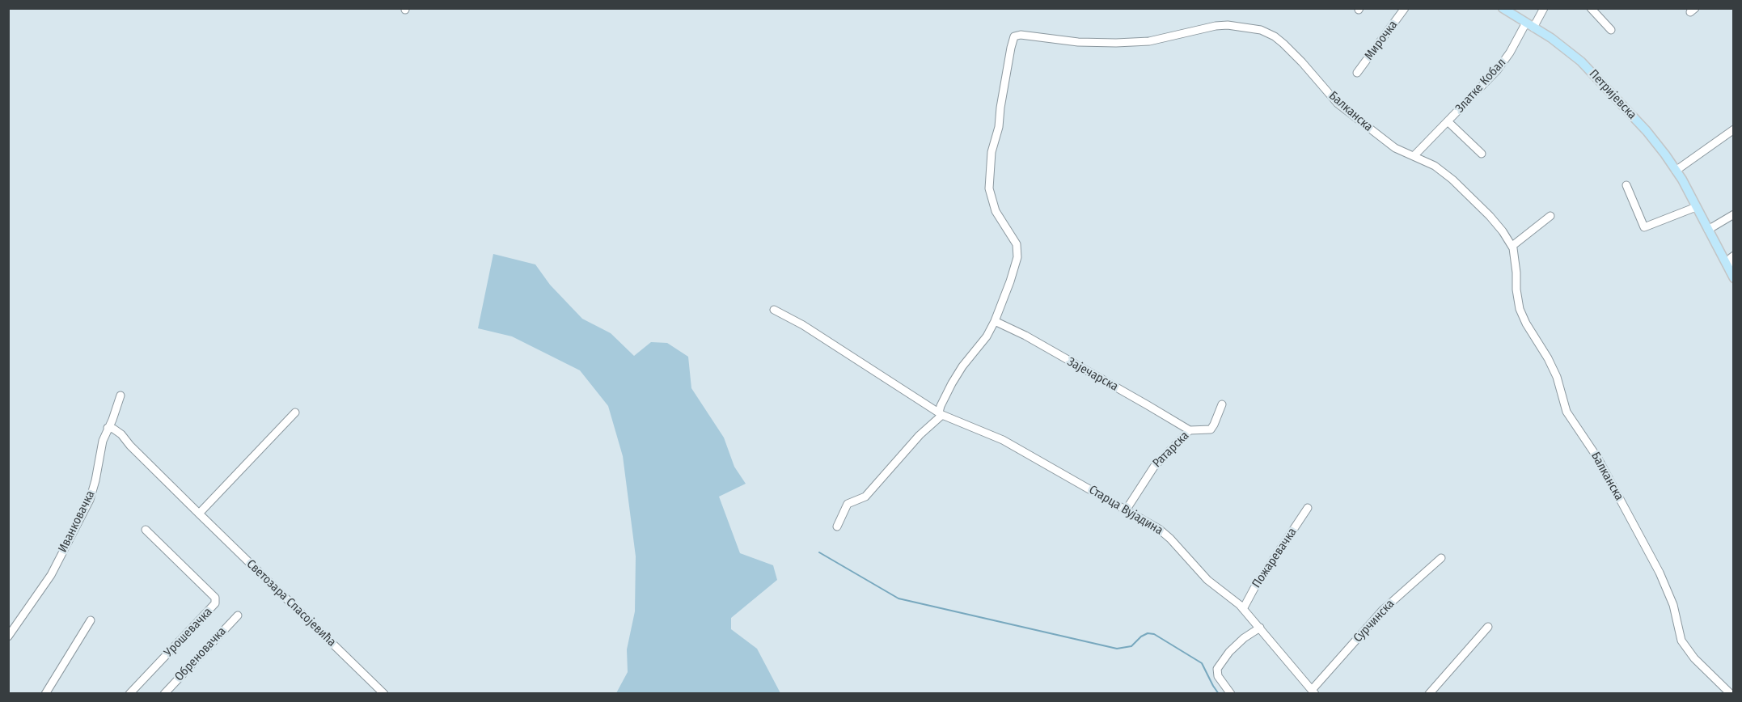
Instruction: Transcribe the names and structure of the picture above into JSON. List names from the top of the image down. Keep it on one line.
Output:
{"streets":{"main road":["Петријевска"],"street":["Мирочка","Златке Кобал","Балканска","Зајечарска","Ратарска","Старца Вујадина","Иванковачка","Пожаревачка","Светозара Спасојевића","Сурчинска","Урошевачка","Обреновачка"]},"crossings":[["Златке Кобал","Петријевска"],["Златке Кобал","Балканска"],["Балканска","Зајечарска"],["Зајечарска","Ратарска"],["Ратарска","Старца Вујадина"],["Старца Вујадина","Пожаревачка"],["Старца Вујадина","Сурчинска"],["Иванковачка","Светозара Спасојевића"]]}
